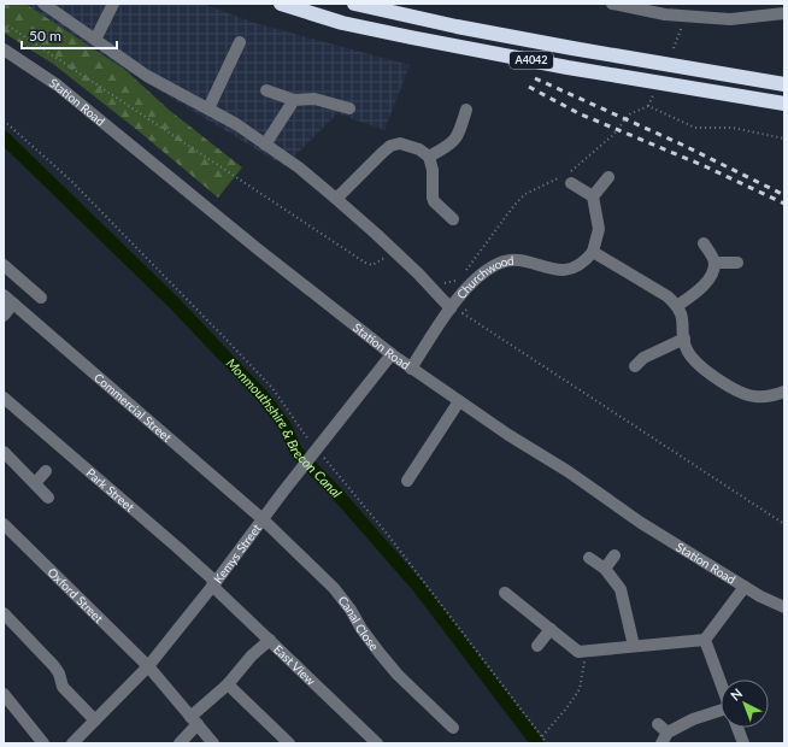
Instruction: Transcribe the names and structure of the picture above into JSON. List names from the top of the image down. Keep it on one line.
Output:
{"streets":{"highway":["A4042"],"street":["Station Road","Churchwood","Commercial Street","Park Street","Kemys Street","Oxford Street","Canal Close","East View"]},"crossings":[["Station Road","Churchwood"],["Station Road","Kemys Street"],["Commercial Street","Kemys Street"],["Commercial Street","Canal Close"],["Park Street","Kemys Street"],["Park Street","East View"],["Kemys Street","Oxford Street"],["Kemys Street","Canal Close"],["Kemys Street","East View"]],"water":["Monmouthshire & Brecon Canal"],"scale_bar":"50 m","north":"top left"}
